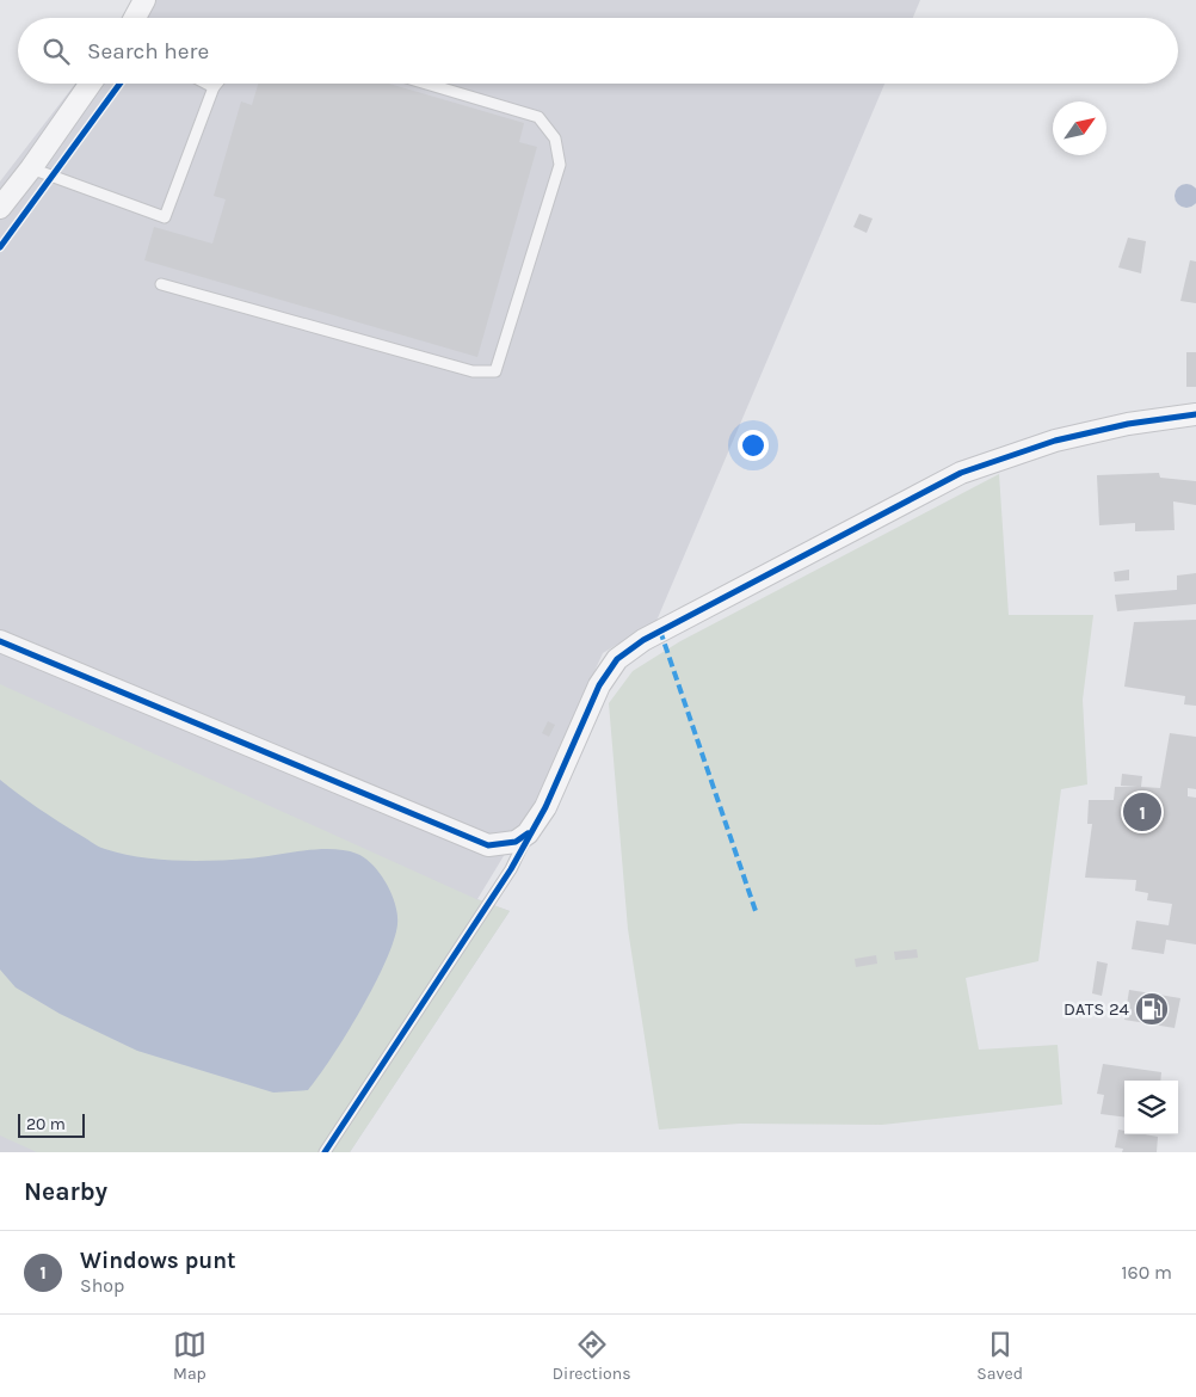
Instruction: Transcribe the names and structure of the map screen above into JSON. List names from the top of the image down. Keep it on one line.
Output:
{"places":{"fuel station":["DATS 24"]},"scale_bar":"20 m","north":"top right","page":{"search":"Search here","pins":"1","scale":"20 m","heading":"Nearby","list":[{"mark":"1","name":"Windows punt","note":"Shop","value":"160 m"}],"nav":["Map","Directions","Saved"]}}
